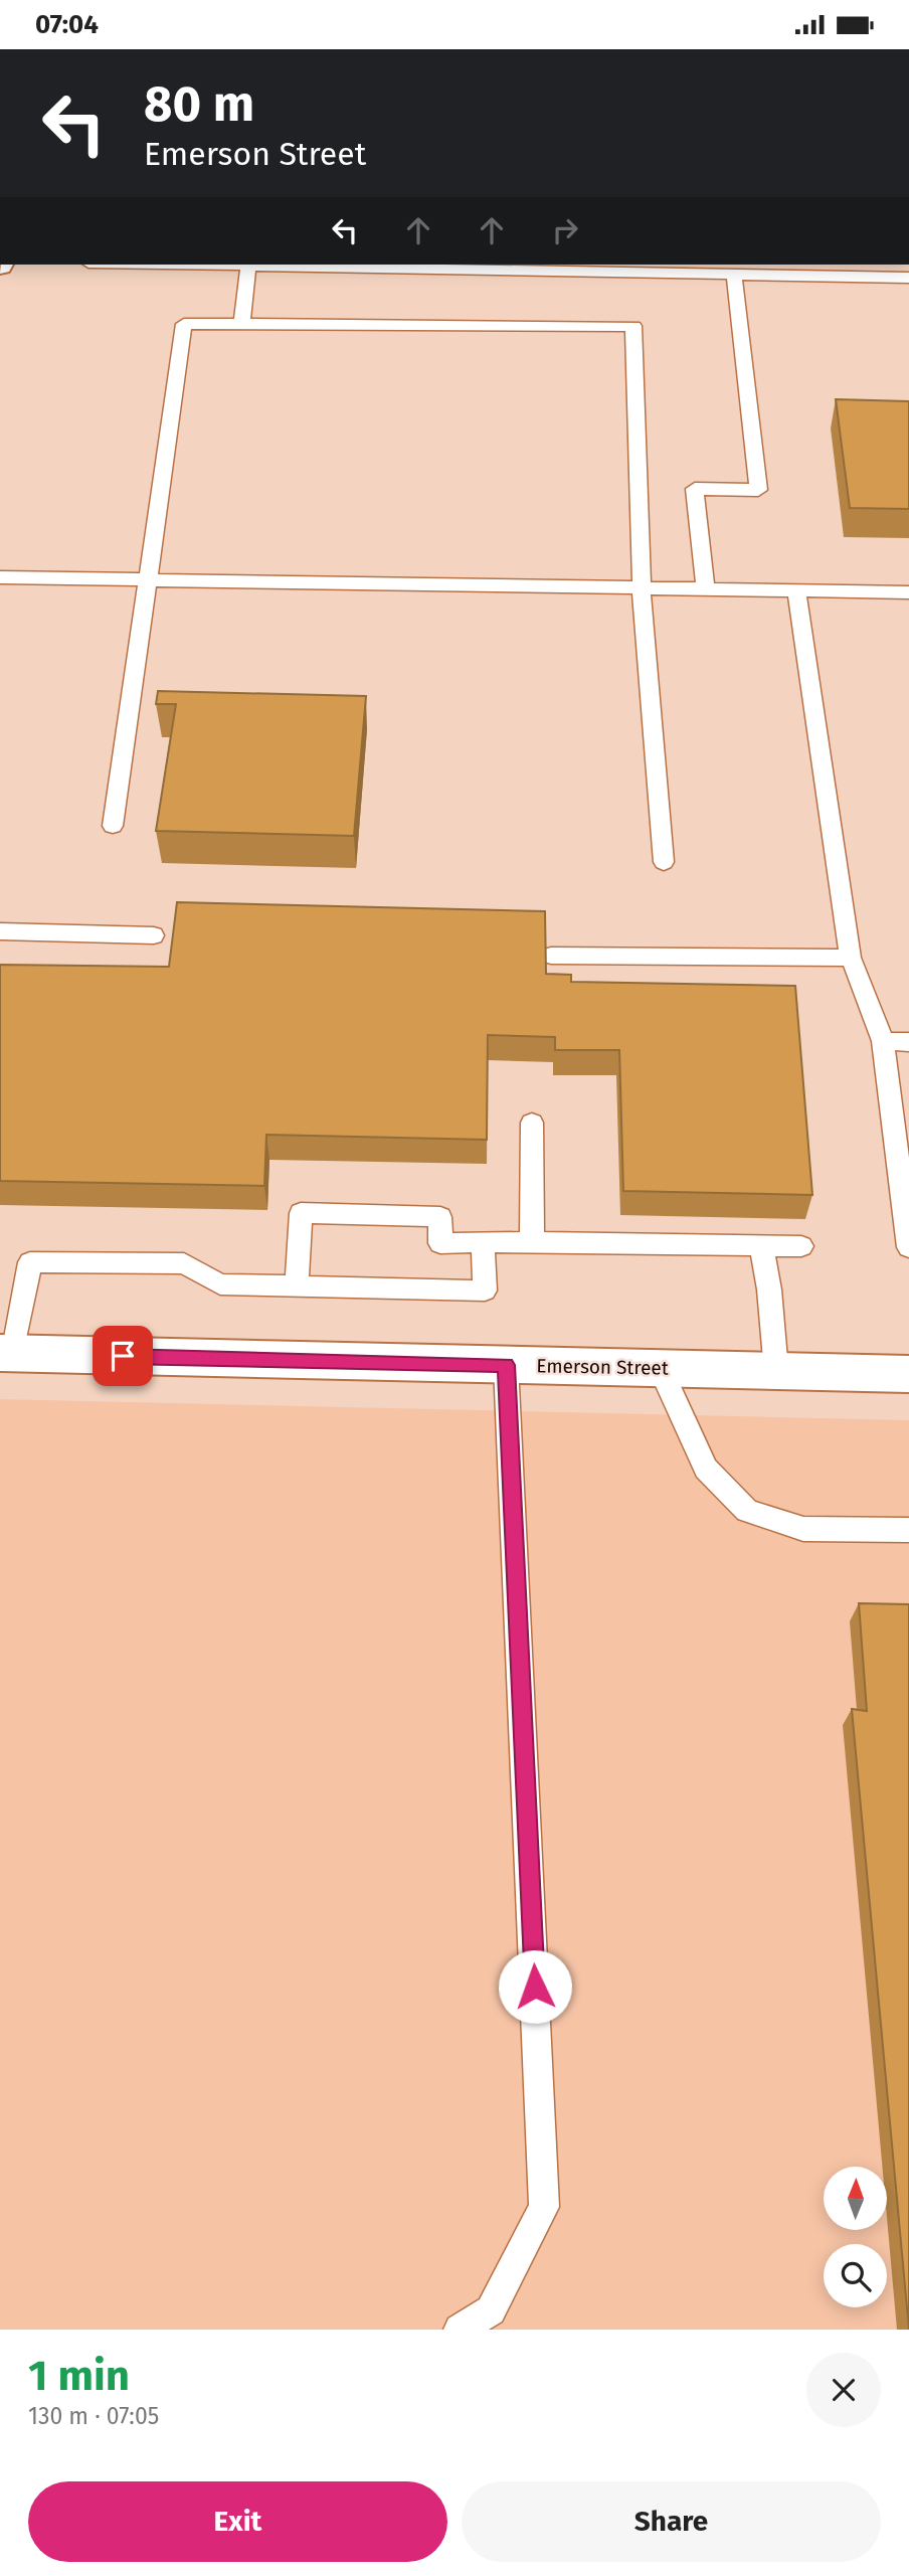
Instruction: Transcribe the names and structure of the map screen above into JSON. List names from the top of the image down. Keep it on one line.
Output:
{"streets":{"street":["Emerson Street"]},"north":"top","page":{"status":"07:04","turn":["80 m","Emerson Street"],"heading":["1 min","130 m · 07:05"],"buttons":["Exit","Share"]}}
